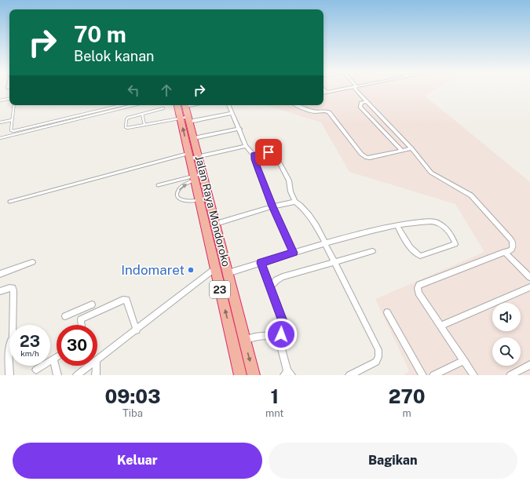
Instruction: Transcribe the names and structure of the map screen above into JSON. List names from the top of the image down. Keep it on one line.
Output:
{"streets":{"highway":["Jalan Raya Mondoroko","23"]},"places":["Indomaret"],"page":{"turn":["70 m","Belok kanan"],"speed":"23 km/h","limit":"30","eta":["09:03","Tiba","1","mnt","270","m"],"buttons":["Keluar","Bagikan"]}}
